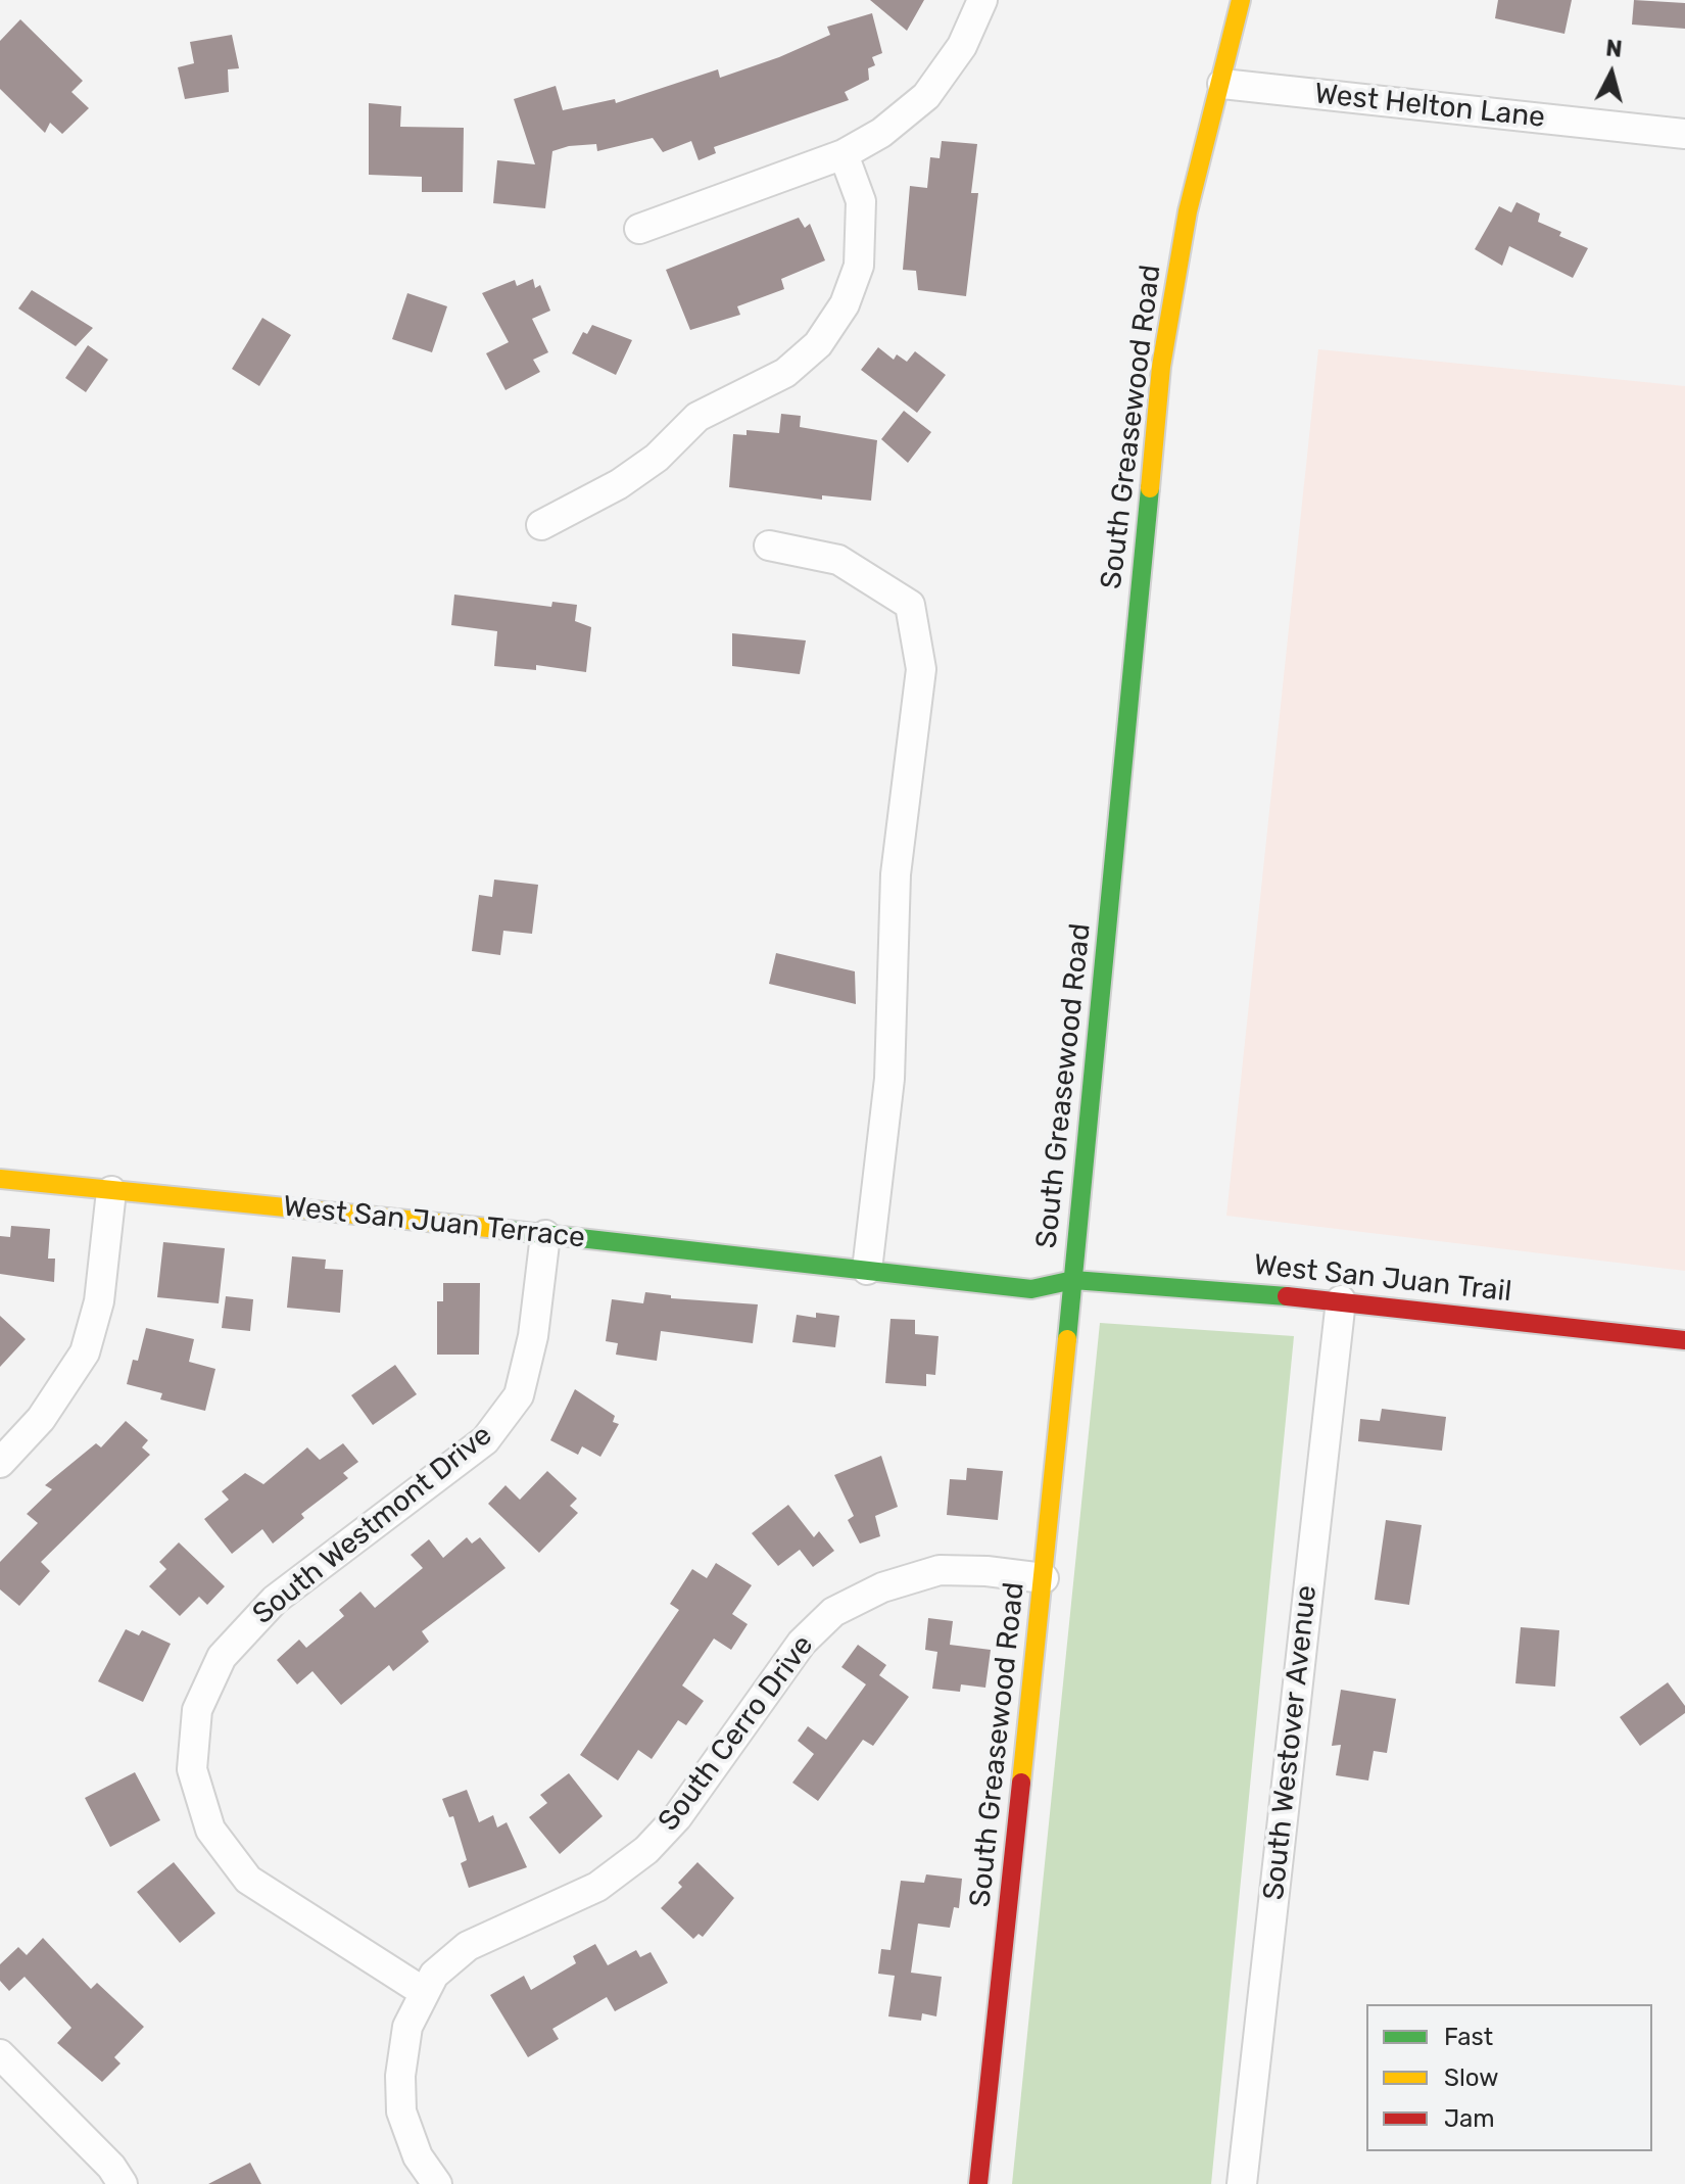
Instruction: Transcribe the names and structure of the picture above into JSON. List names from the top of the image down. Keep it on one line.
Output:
{"streets":{"street":["West Helton Lane","South Greasewood Road","West San Juan Terrace","West San Juan Trail","South Westmont Drive","South Cerro Drive","South Westover Avenue"]},"crossings":[["West Helton Lane","South Greasewood Road"],["South Greasewood Road","West San Juan Terrace"],["South Greasewood Road","West San Juan Trail"],["South Greasewood Road","South Cerro Drive"],["West San Juan Terrace","West San Juan Trail"],["West San Juan Terrace","South Westmont Drive"],["West San Juan Trail","South Westover Avenue"],["South Westmont Drive","South Cerro Drive"]],"legend":["Fast","Slow","Jam"],"north":"top"}
